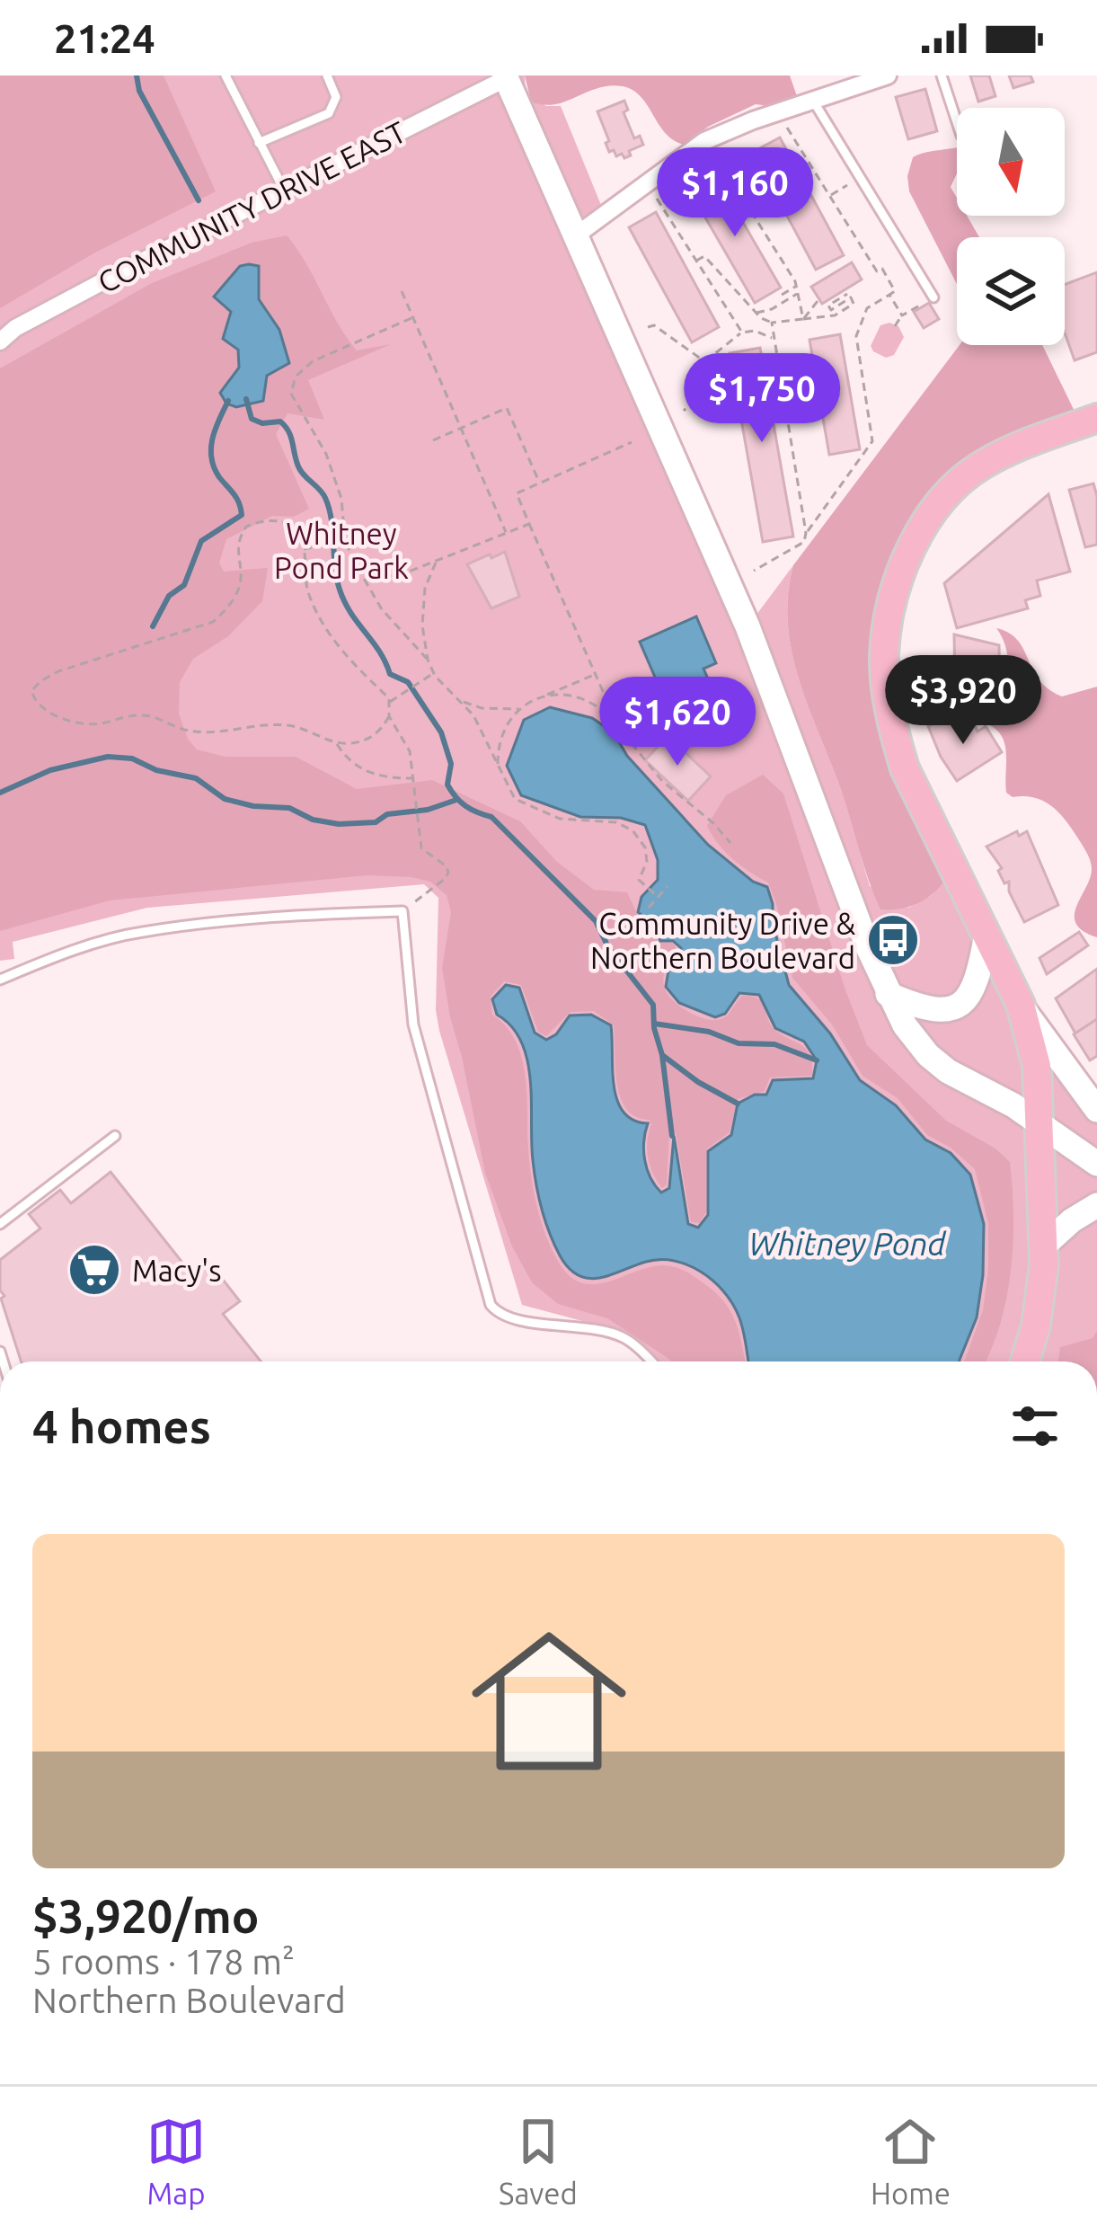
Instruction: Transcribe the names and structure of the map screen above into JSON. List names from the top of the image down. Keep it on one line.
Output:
{"streets":{"street":["COMMUNITY DRIVE EAST"]},"water":["Whitney Pond"],"parks":["Whitney Pond Park"],"places":{"bus stop":["Community Drive & Northern Boulevard"],"supermarket":["Macy's"]},"north":"bottom","page":{"status":"21:24","price":["$1,160","$1,750","$3,920","$1,620"],"heading":"4 homes","list":[{"name":"$3,920/mo","note":"5 rooms · 178 m² · Northern Boulevard"}],"tabs":["Map","Saved","Home"]}}
